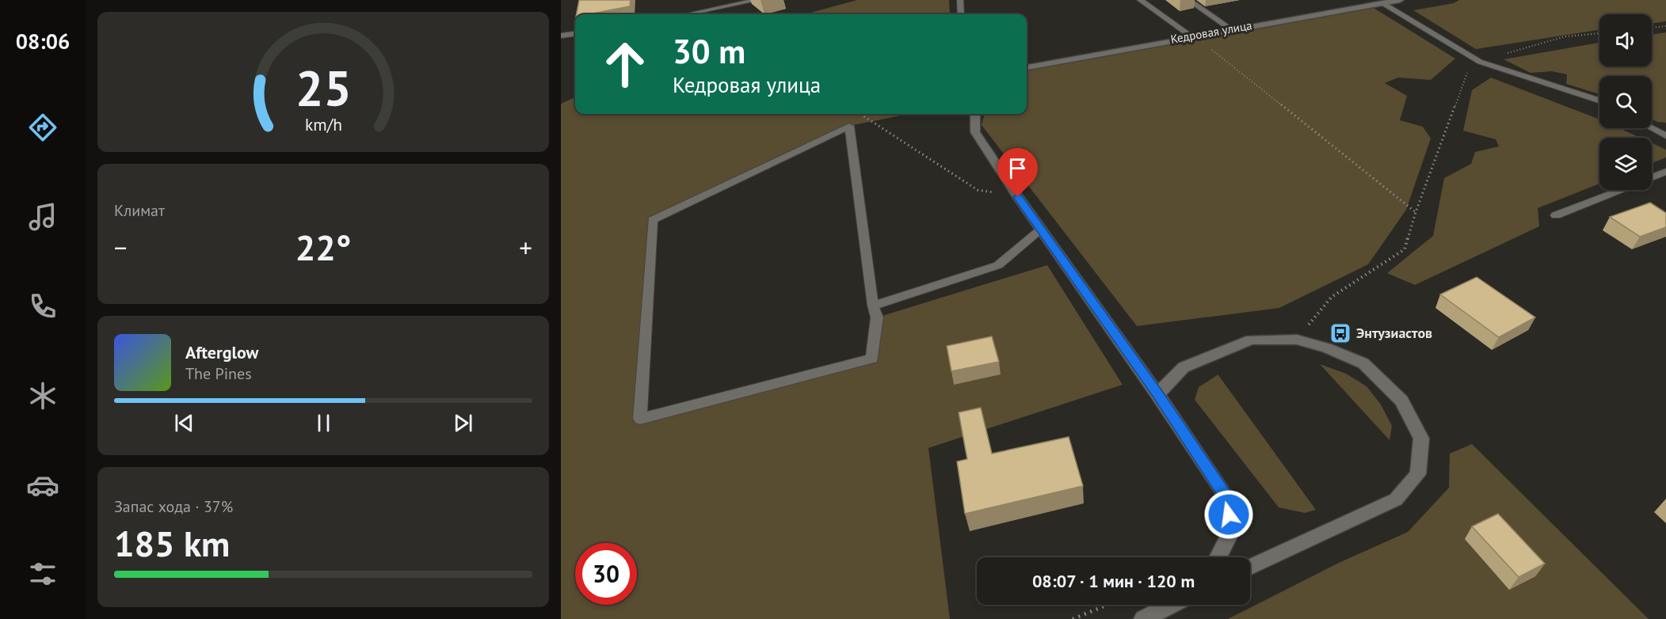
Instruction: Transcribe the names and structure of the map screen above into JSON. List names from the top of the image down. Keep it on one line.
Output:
{"streets":{"street":["Кедровая улица"]},"places":{"bus stop":["Энтузиастов"]},"page":{"tabs":"08:06","turn":["30 m","Кедровая улица"],"tile":["Климат",["Запас хода · 37%","185 km"]],"heat":["−","22°","+"],"song":["Afterglow","The Pines"],"limit":"30","trip":"08:07 · 1 мин · 120 m","gauge":["25","km/h"]}}
